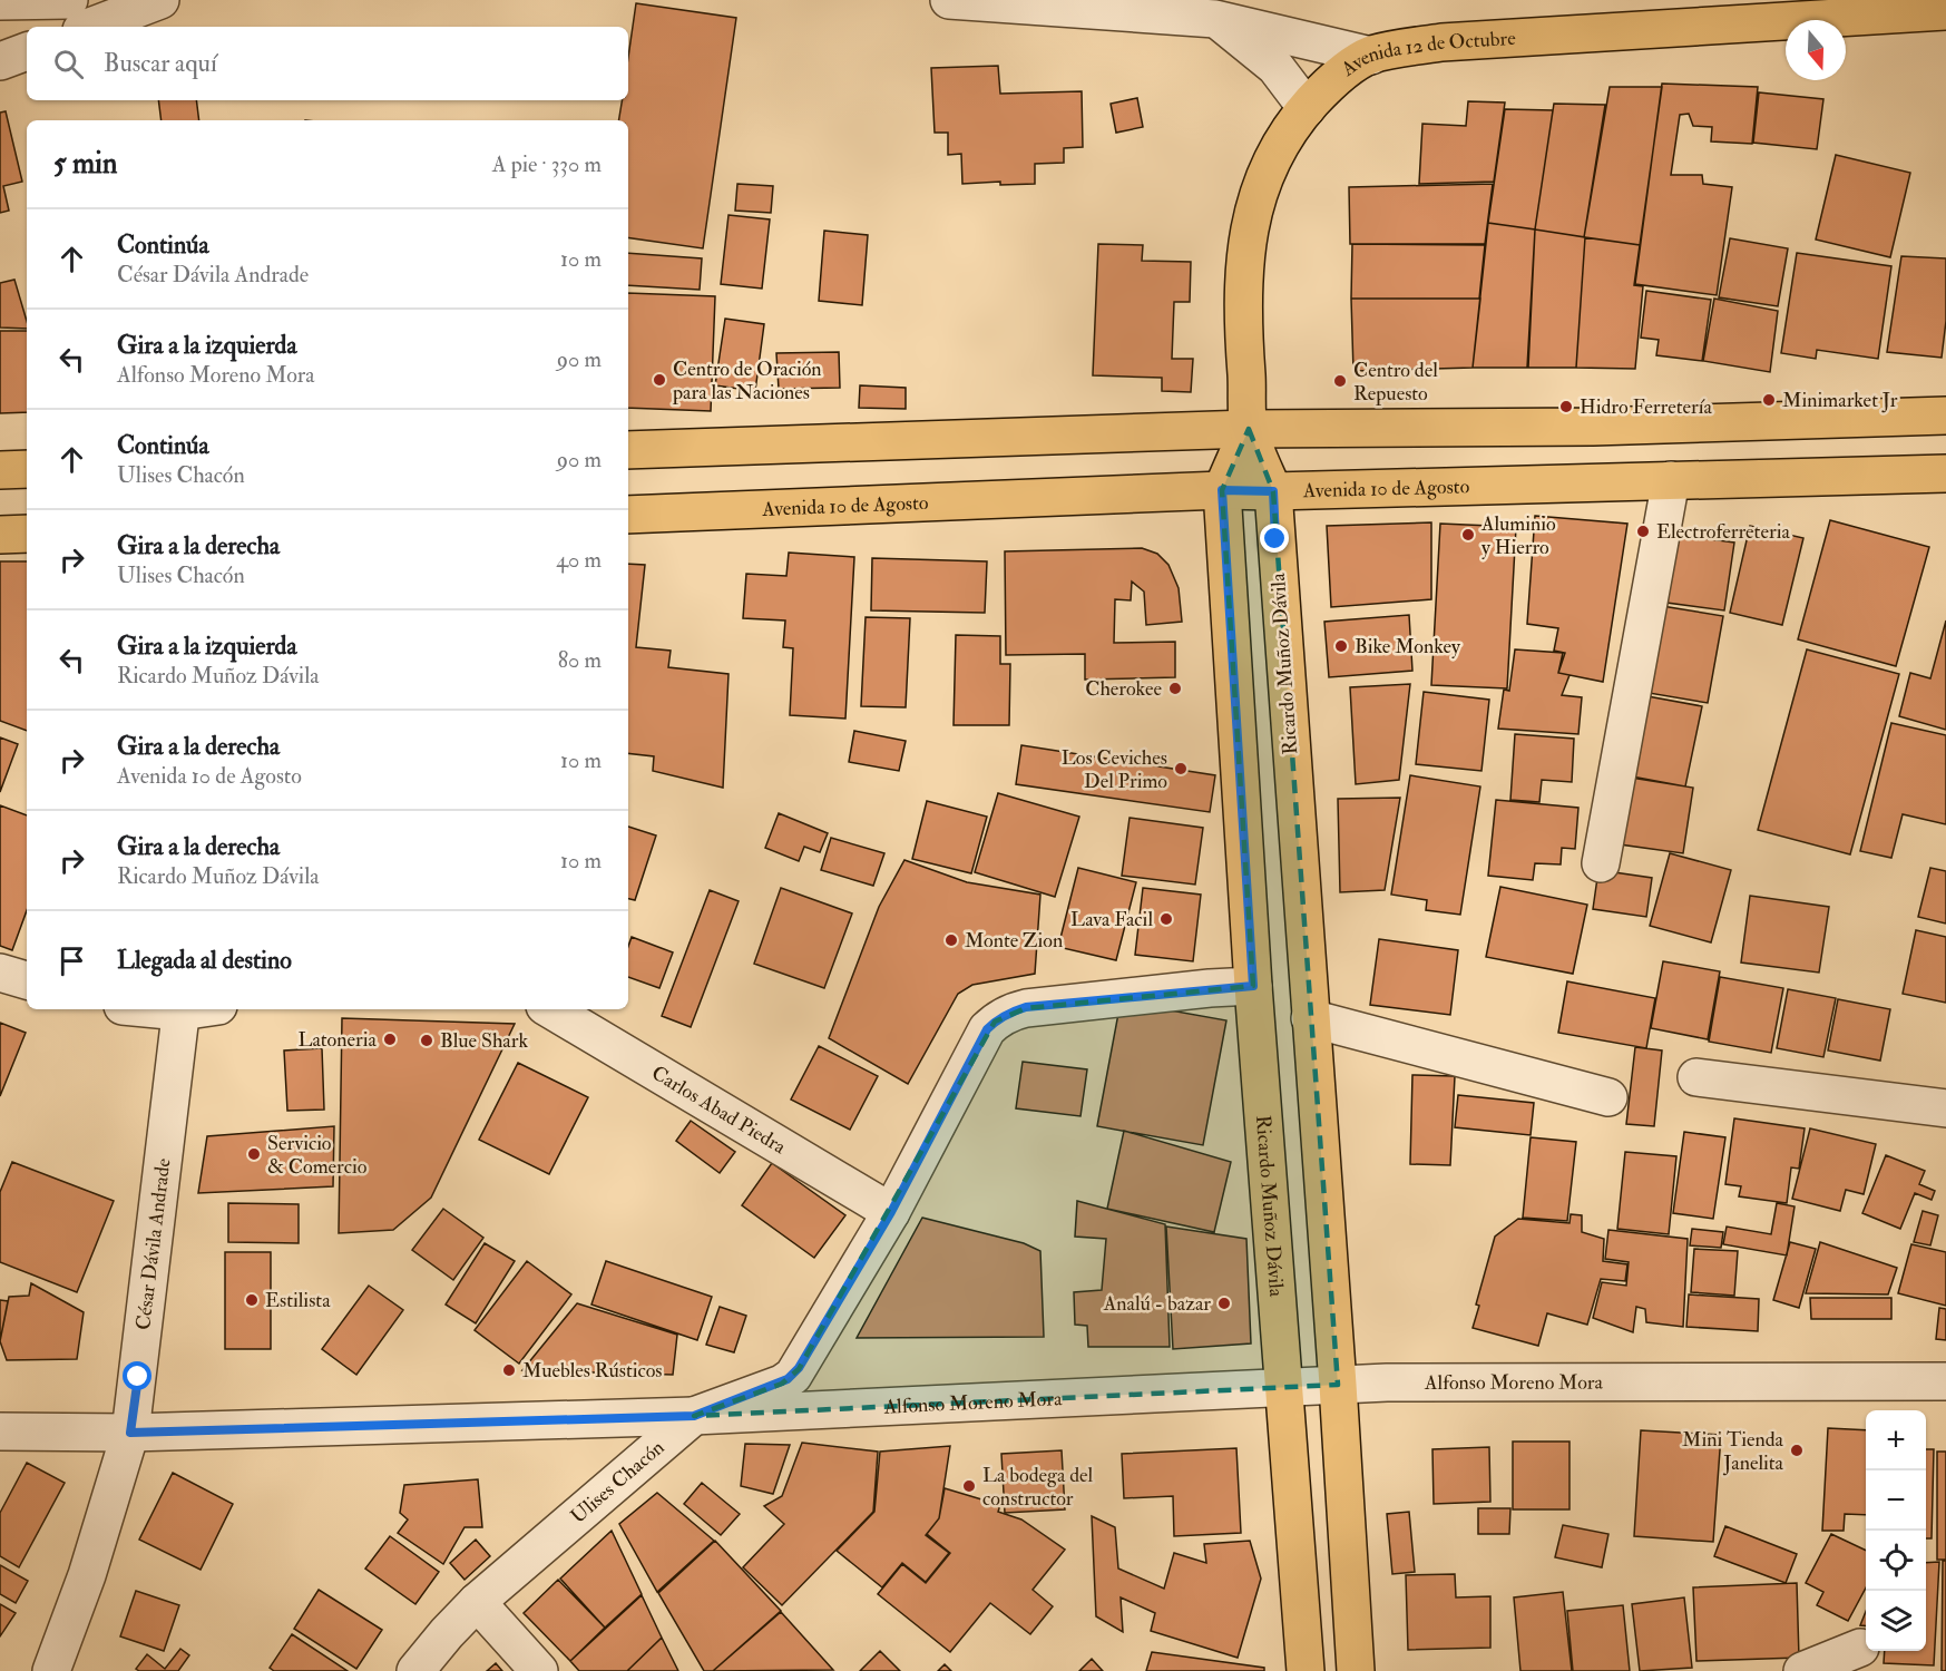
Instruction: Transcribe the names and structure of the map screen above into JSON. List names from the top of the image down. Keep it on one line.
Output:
{"streets":{"main road":["Avenida 12 de Octubre","Avenida 10 de Agosto","Ricardo Muñoz Dávila"],"street":["Carlos Abad Piedra","César Dávila Andrade","Alfonso Moreno Mora","Ulises Chacón"]},"crossings":[["Avenida 12 de Octubre","Ricardo Muñoz Dávila"],["Avenida 10 de Agosto","Ricardo Muñoz Dávila"],["Ricardo Muñoz Dávila","Alfonso Moreno Mora"],["Ricardo Muñoz Dávila","Ulises Chacón"],["Carlos Abad Piedra","Ulises Chacón"],["César Dávila Andrade","Alfonso Moreno Mora"],["Alfonso Moreno Mora","Ulises Chacón"]],"places":["Centro de Oración para las Naciones","Centro del Repuesto","Minimarket Jr","Hidro Ferretería","Electroferreteria","Aluminio y Hierro","Bike Monkey","Cherokee","Los Ceviches Del Primo","Lava Facil","Monte Zion","Latoneria","Blue Shark","Servicio & Comercio","Estilista","Analú - bazar","Muebles Rústicos","Mini Tienda Janelita","La bodega del constructor"],"north":"bottom","page":{"search":"Buscar aquí","heading":["5 min","A pie · 330 m"],"list":[["Continúa","César Dávila Andrade","10 m"],["Gira a la izquierda","Alfonso Moreno Mora","90 m"],["Continúa","Ulises Chacón","90 m"],["Gira a la derecha","Ulises Chacón","40 m"],["Gira a la izquierda","Ricardo Muñoz Dávila","80 m"],["Gira a la derecha","Avenida 10 de Agosto","10 m"],["Gira a la derecha","Ricardo Muñoz Dávila","10 m"],"Llegada al destino"],"map_buttons":["+","−"]}}
